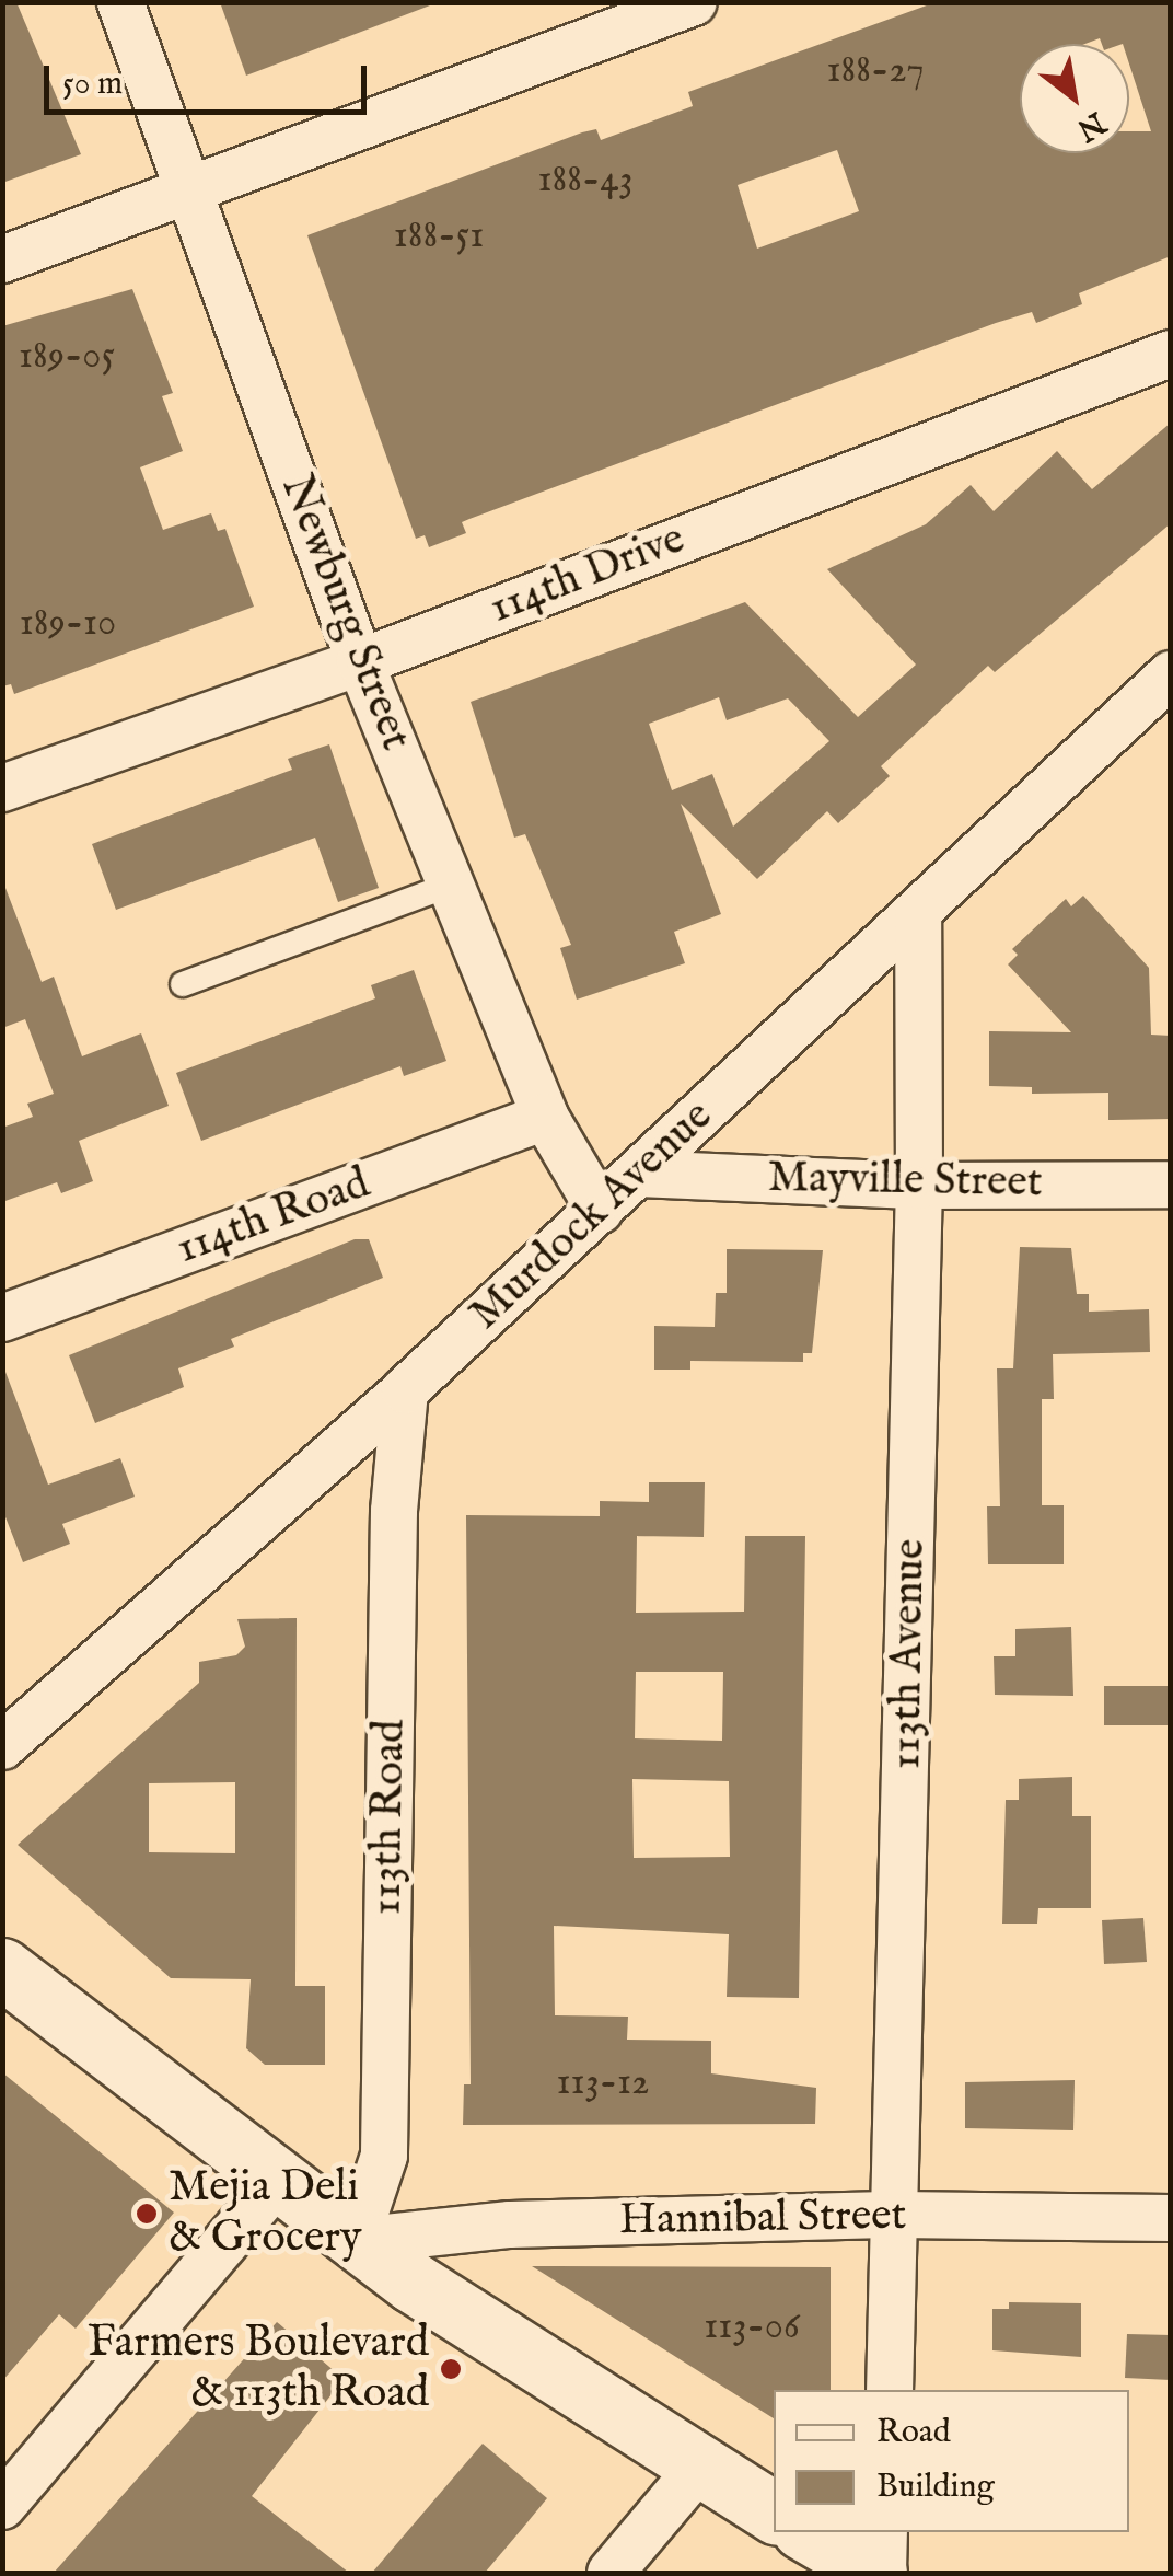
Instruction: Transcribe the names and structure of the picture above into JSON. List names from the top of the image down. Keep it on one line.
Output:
{"streets":{"street":["114th Drive","Newburg Street","Mayville Street","Murdock Avenue","114th Road","113th Avenue","113th Road","Hannibal Street"]},"crossings":[["114th Drive","Newburg Street"],["Newburg Street","Murdock Avenue"],["Newburg Street","114th Road"],["Mayville Street","Murdock Avenue"],["Mayville Street","113th Avenue"],["Murdock Avenue","113th Avenue"],["Murdock Avenue","113th Road"],["113th Avenue","Hannibal Street"],["113th Road","Hannibal Street"]],"places":["Mejia Deli & Grocery","Farmers Boulevard & 113th Road"],"house_numbers":["188-27","188-43","188-51","189-05","189-10","113-12","113-06"],"legend":["Road","Building"],"scale_bar":"50 m","north":"bottom right"}
